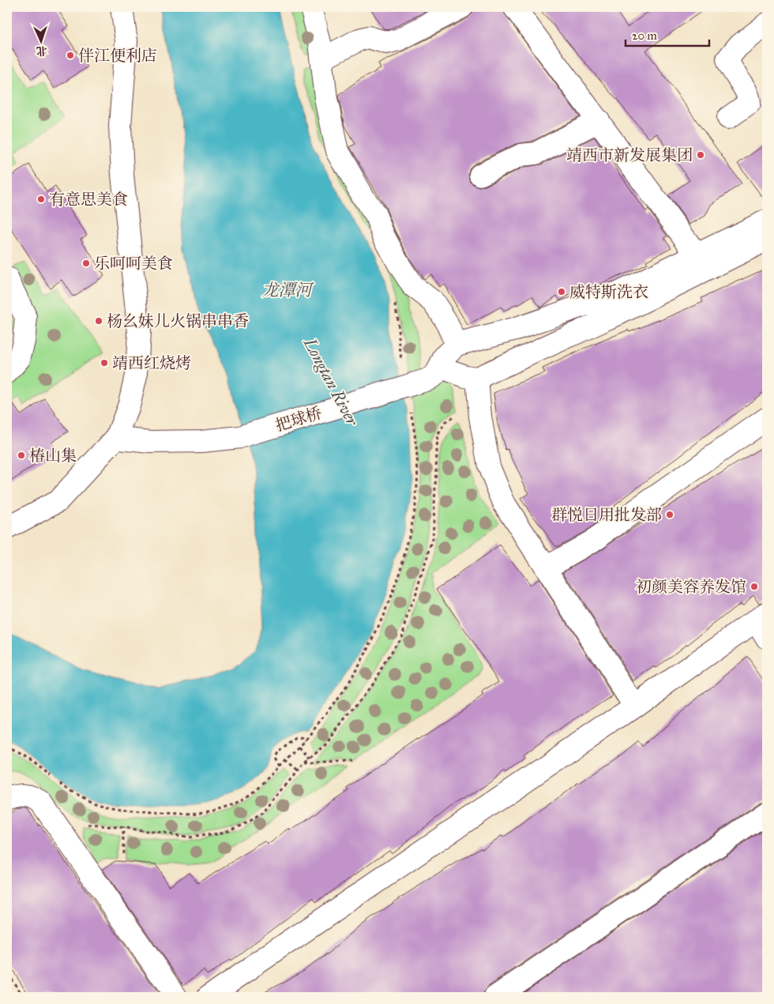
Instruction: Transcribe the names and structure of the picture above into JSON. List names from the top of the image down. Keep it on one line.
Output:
{"streets":{"street":["把球桥"]},"water":["龙潭河","Longtan River"],"places":["伴江便利店","靖西市新发展集团","有意思美食","乐呵呵美食","威特斯洗衣","杨幺妹儿火锅串串香","靖西红烧烤","椿山集","群悦日用批发部","初颜美容养发馆"],"scale_bar":"20 m","north":"bottom"}
